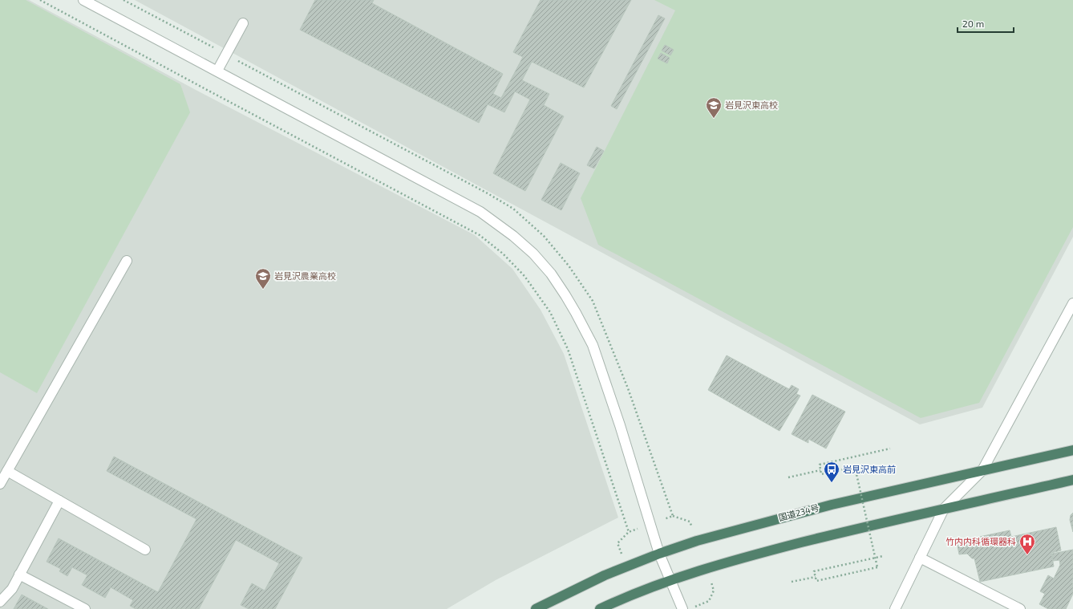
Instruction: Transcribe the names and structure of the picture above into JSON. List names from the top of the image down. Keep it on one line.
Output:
{"streets":{"highway":["国道234号"]},"places":{"school or university":["岩見沢東高校","岩見沢農業高校"],"bus stop":["岩見沢東高前"],"hospital":["竹内内科循環器科"]},"scale_bar":"20 m"}
